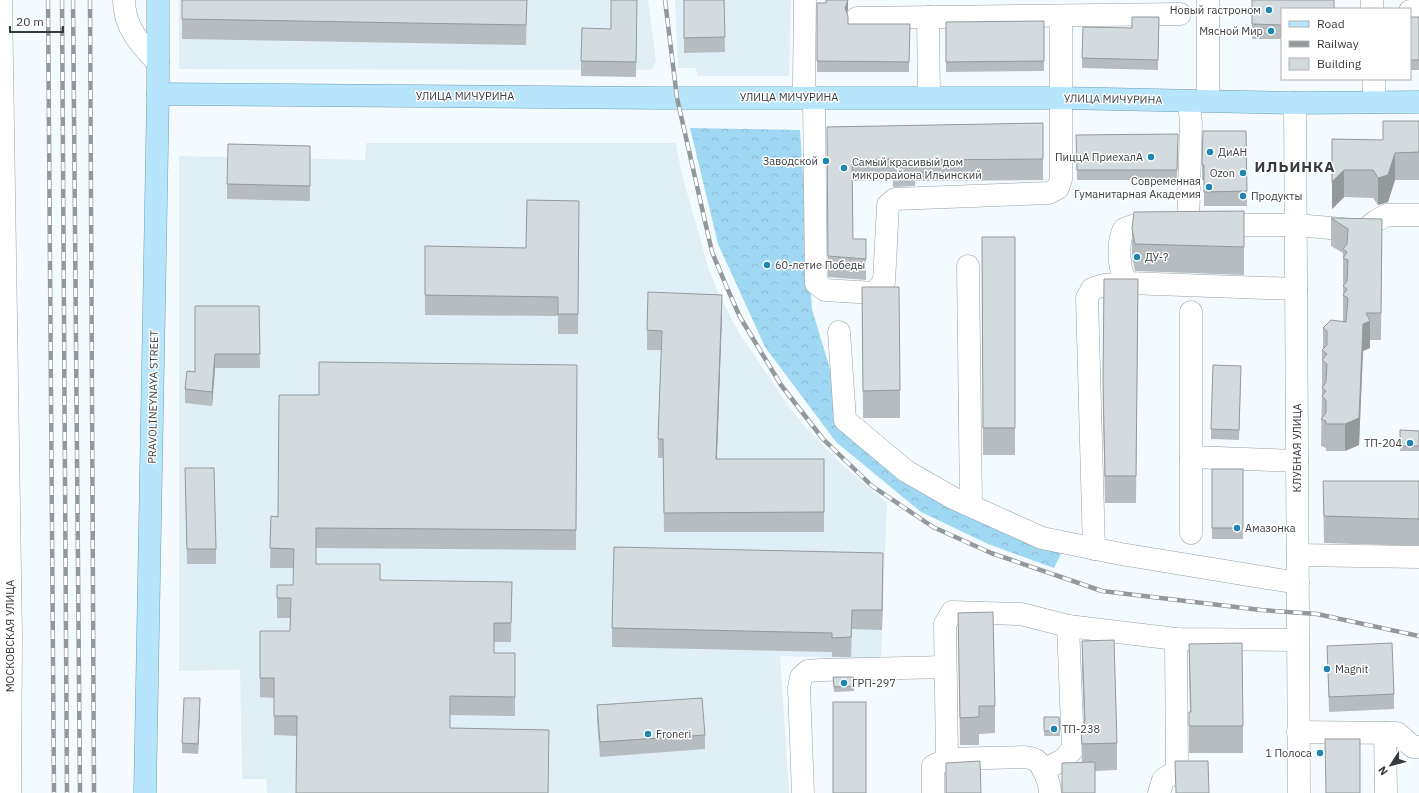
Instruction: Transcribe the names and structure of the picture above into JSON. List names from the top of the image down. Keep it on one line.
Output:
{"streets":{"main road":["УЛИЦА МИЧУРИНА","PRAVOLINEYNAYA STREET"],"street":["КЛУБНАЯ УЛИЦА","МОСКОВСКАЯ УЛИЦА"]},"crossings":[["УЛИЦА МИЧУРИНА","PRAVOLINEYNAYA STREET"],["УЛИЦА МИЧУРИНА","КЛУБНАЯ УЛИЦА"]],"districts":["ИЛЬИНКА"],"places":["Новый гастроном","Мясной Мир","ДиАН","ПиццА ПриехалА","Заводской","Самый красивый дом микрорайона Ильинский","Ozon","Современная Гуманитарная Академия","Продукты","ДУ-?","60-летие Победы","ТП-204","Амазонка","Magnit","ГРП-297","ТП-238","Froneri","1 Полоса"],"legend":["Road","Railway","Building"],"scale_bar":"20 m","north":"bottom left"}
